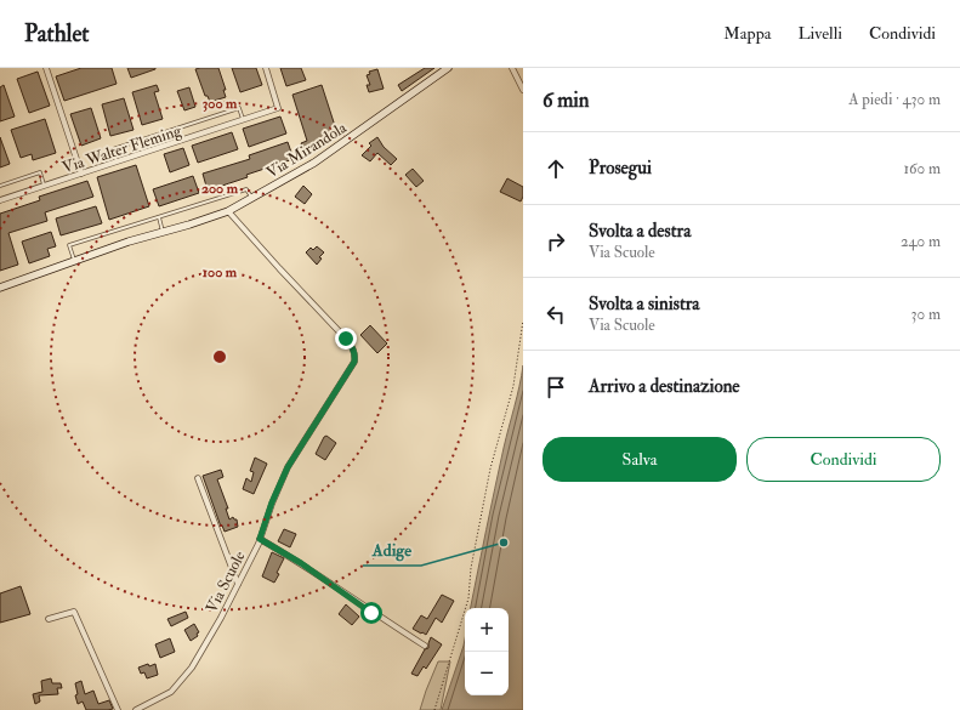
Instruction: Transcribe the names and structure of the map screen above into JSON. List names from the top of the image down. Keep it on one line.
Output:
{"streets":{"street":["Via Walter Fleming","Via Mirandola","Via Scuole"]},"crossings":[["Via Mirandola","Via Scuole"]],"places":["Adige"],"page":{"header":"Pathlet","nav":["Mappa","Livelli","Condividi"],"heading":["6 min","A piedi · 430 m"],"list":[["Prosegui","160 m"],["Svolta a destra","Via Scuole","240 m"],["Svolta a sinistra","Via Scuole","30 m"],"Arrivo a destinazione"],"buttons":["Salva","Condividi"],"map_buttons":["+","−"]},"rings":["300 m","200 m","100 m"]}
